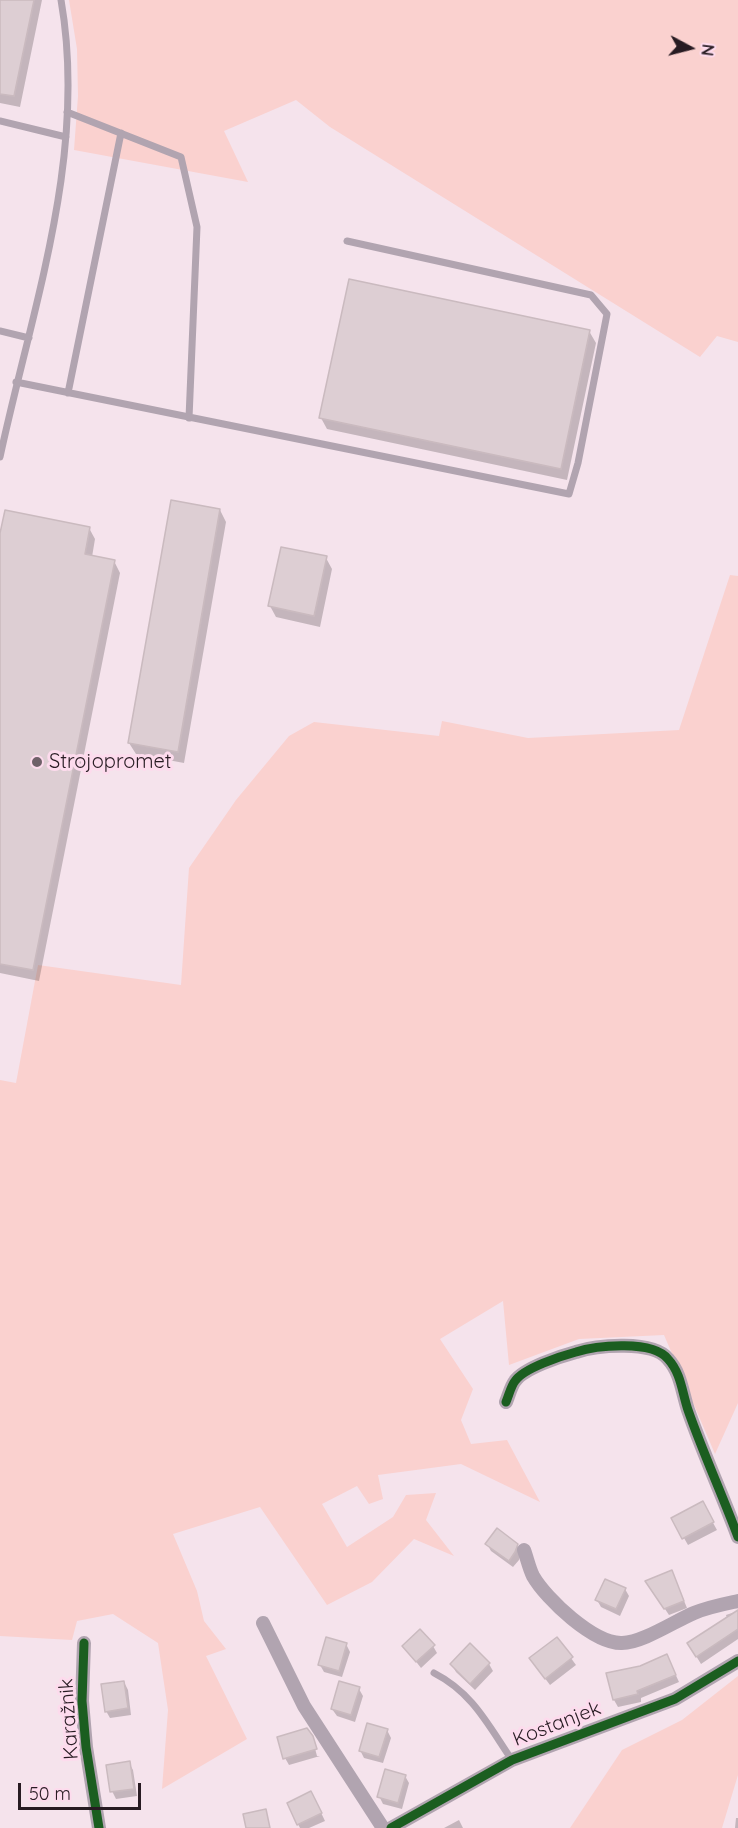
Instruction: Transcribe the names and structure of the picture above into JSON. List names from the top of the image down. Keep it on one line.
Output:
{"streets":{"street":["Karažnik","Kostanjek"]},"places":["Strojopromet"],"scale_bar":"50 m","north":"right"}
